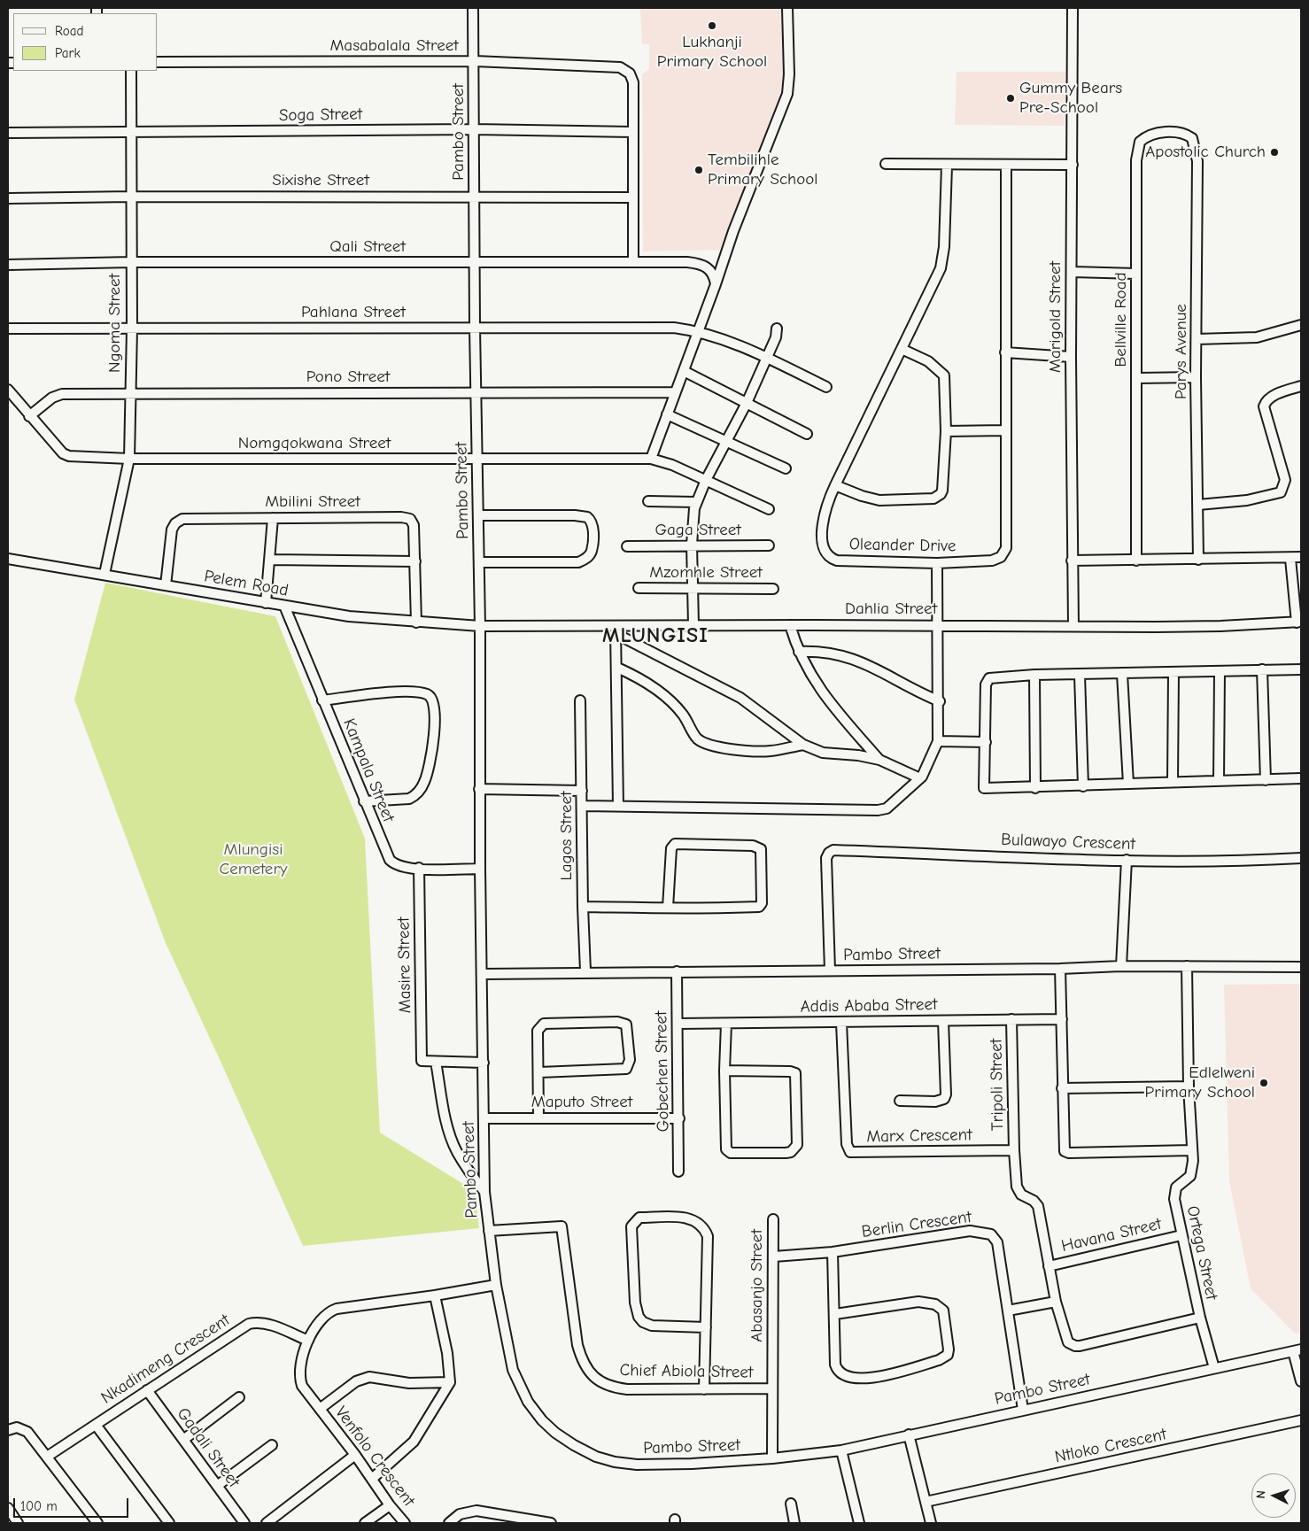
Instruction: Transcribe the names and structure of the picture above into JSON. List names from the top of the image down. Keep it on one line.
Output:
{"streets":{"street":["Masabalala Street","Soga Street","Pambo Street","Sixishe Street","Qali Street","Pahlana Street","Marigold Street","Bellville Road","Ngoma Street","Parys Avenue","Pono Street","Nomgqokwana Street","Mbilini Street","Gaga Street","Oleander Drive","Mzomhle Street","Pelem Road","Dahlia Street","Kampala Street","Lagos Street","Bulawayo Crescent","Masire Street","Addis Ababa Street","Gobechen Street","Tripoli Street","Maputo Street","Marx Crescent","Berlin Crescent","Havana Street","Ortega Street","Abasanjo Street","Nkadimeng Crescent","Chief Abiola Street","Ntloko Crescent","Gadali Street","Venfolo Crescent"]},"crossings":[["Masabalala Street","Soga Street"],["Masabalala Street","Pambo Street"],["Soga Street","Pambo Street"],["Soga Street","Ngoma Street"],["Pambo Street","Sixishe Street"],["Pambo Street","Qali Street"],["Pambo Street","Pahlana Street"],["Pambo Street","Pono Street"],["Pambo Street","Nomgqokwana Street"],["Pambo Street","Pelem Road"],["Pambo Street","Dahlia Street"],["Pambo Street","Kampala Street"],["Pambo Street","Lagos Street"],["Pambo Street","Bulawayo Crescent"],["Pambo Street","Gobechen Street"],["Pambo Street","Maputo Street"],["Pambo Street","Berlin Crescent"],["Pambo Street","Ortega Street"],["Pambo Street","Abasanjo Street"],["Pambo Street","Chief Abiola Street"],["Pambo Street","Venfolo Crescent"],["Sixishe Street","Ngoma Street"],["Qali Street","Ngoma Street"],["Pahlana Street","Ngoma Street"],["Marigold Street","Dahlia Street"],["Bellville Road","Parys Avenue"],["Ngoma Street","Pono Street"],["Ngoma Street","Nomgqokwana Street"],["Ngoma Street","Pelem Road"],["Pono Street","Nomgqokwana Street"],["Mbilini Street","Pelem Road"],["Pelem Road","Dahlia Street"],["Pelem Road","Kampala Street"],["Kampala Street","Masire Street"],["Addis Ababa Street","Gobechen Street"],["Addis Ababa Street","Tripoli Street"],["Addis Ababa Street","Marx Crescent"],["Gobechen Street","Maputo Street"],["Tripoli Street","Marx Crescent"],["Tripoli Street","Havana Street"],["Tripoli Street","Ortega Street"],["Berlin Crescent","Abasanjo Street"],["Havana Street","Ortega Street"],["Abasanjo Street","Chief Abiola Street"],["Nkadimeng Crescent","Gadali Street"],["Nkadimeng Crescent","Venfolo Crescent"]],"districts":["MLUNGISI"],"parks":["Mlungisi Cemetery"],"places":["Lukhanji Primary School","Gummy Bears Pre-School","Apostolic Church","Tembilihle Primary School","Edlelweni Primary School"],"legend":["Road","Park"],"scale_bar":"100 m","north":"left"}
